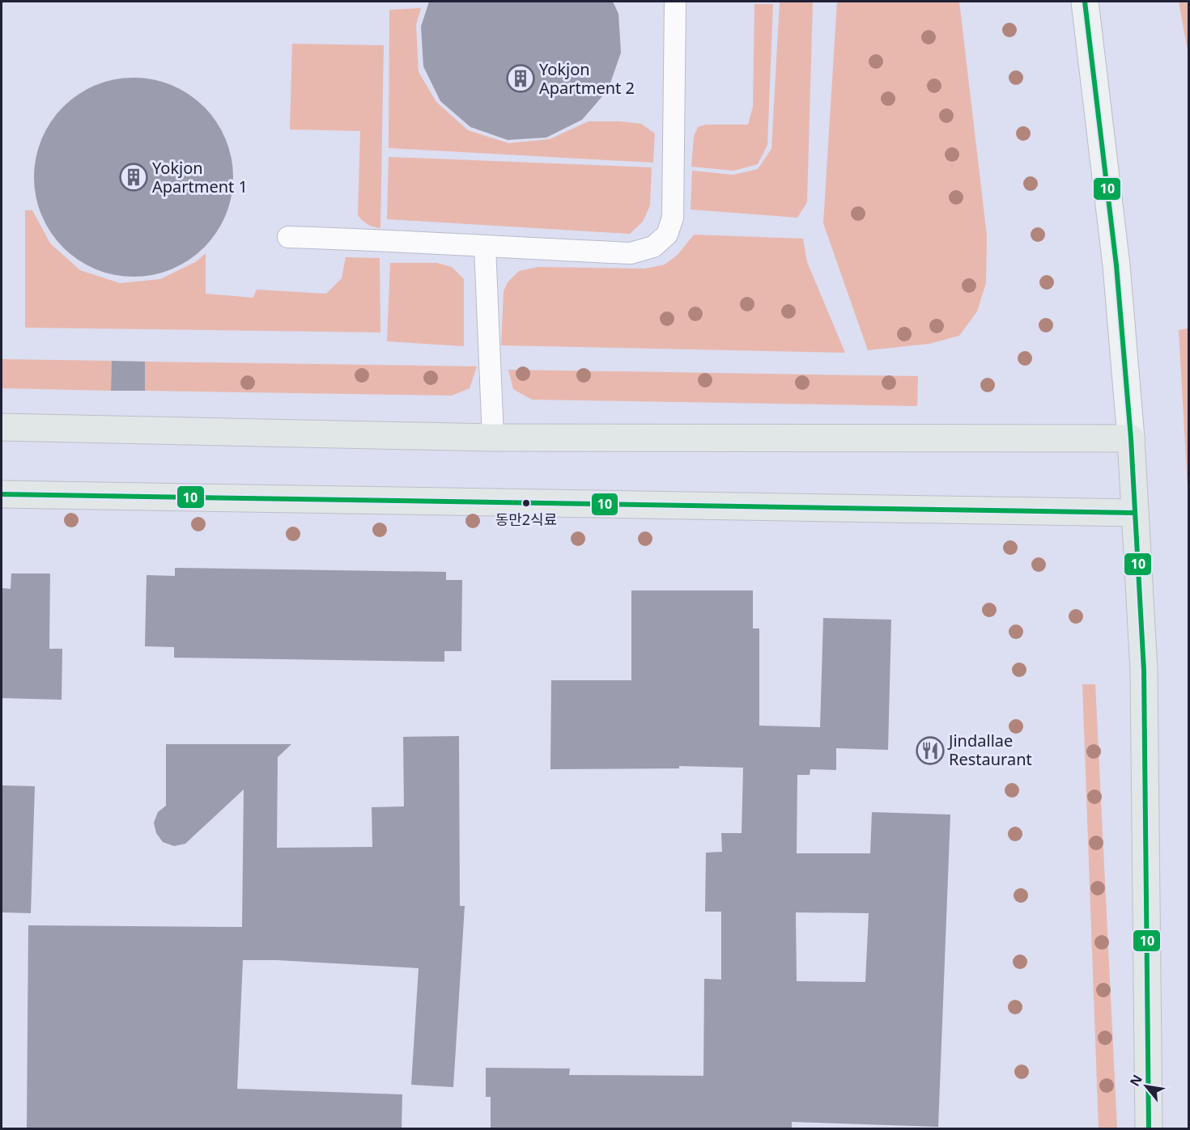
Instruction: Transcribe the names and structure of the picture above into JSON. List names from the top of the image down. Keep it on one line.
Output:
{"places":{"building":["Yokjon Apartment 2","Yokjon Apartment 1"],"other":["동만2식료"],"restaurant":["Jindallae Restaurant"]},"lines":["transit line 10"],"north":"top left"}
